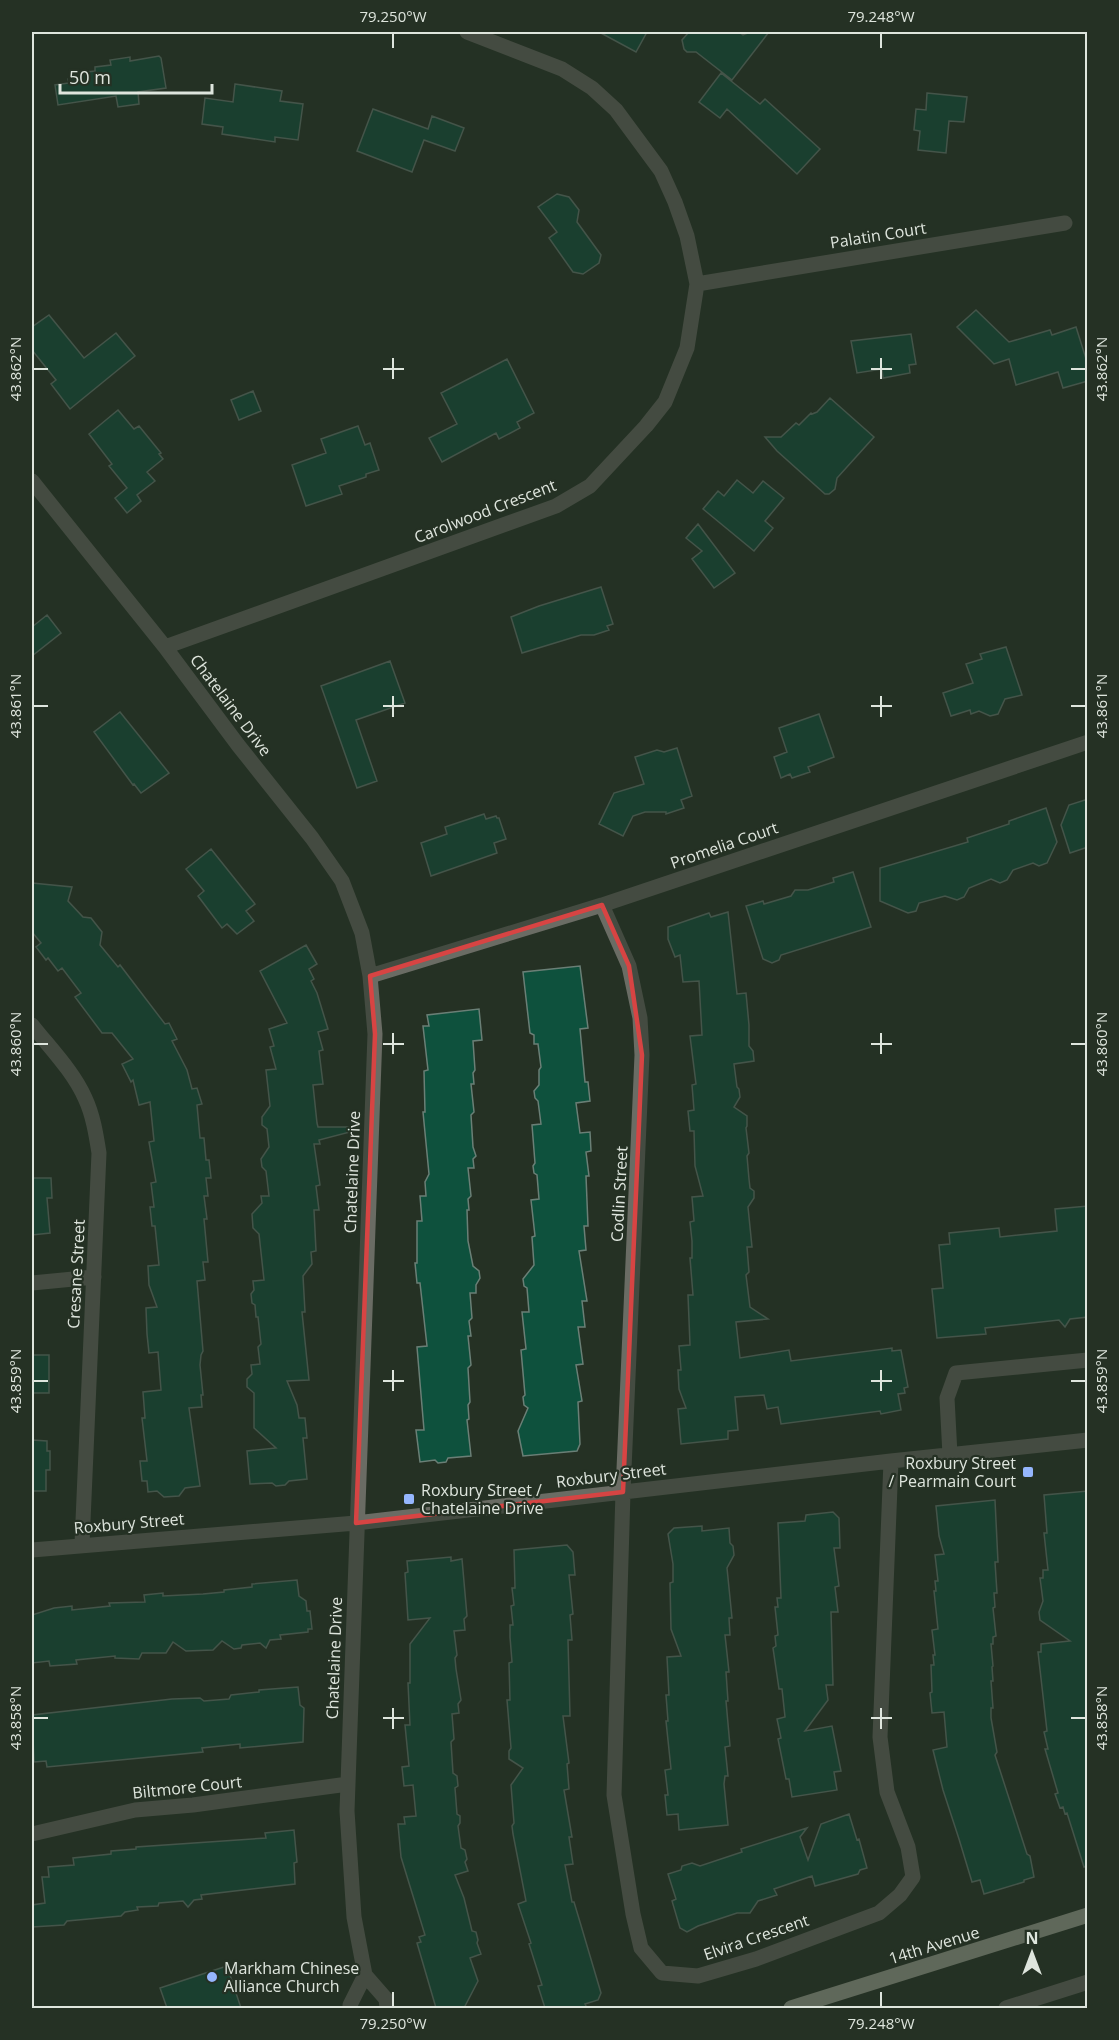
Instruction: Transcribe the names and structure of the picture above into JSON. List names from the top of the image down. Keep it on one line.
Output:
{"streets":{"main road":["14th Avenue"],"street":["Palatin Court","Carolwood Crescent","Chatelaine Drive","Promelia Court","Codlin Street","Cresane Street","Roxbury Street","Biltmore Court","Elvira Crescent"]},"crossings":[["Palatin Court","Carolwood Crescent"],["Carolwood Crescent","Chatelaine Drive"],["Chatelaine Drive","Promelia Court"],["Chatelaine Drive","Roxbury Street"],["Chatelaine Drive","Biltmore Court"],["Promelia Court","Codlin Street"],["Codlin Street","Roxbury Street"],["Codlin Street","Elvira Crescent"],["Cresane Street","Roxbury Street"],["Roxbury Street","Elvira Crescent"]],"places":{"transit":["Roxbury Street / Pearmain Court","Roxbury Street / Chatelaine Drive"],"other":["Markham Chinese Alliance Church"]},"scale_bar":"50 m","north":"top","coordinates":["79.250°W","79.248°W","43.862°N","43.861°N","43.860°N","43.859°N","43.858°N"]}
